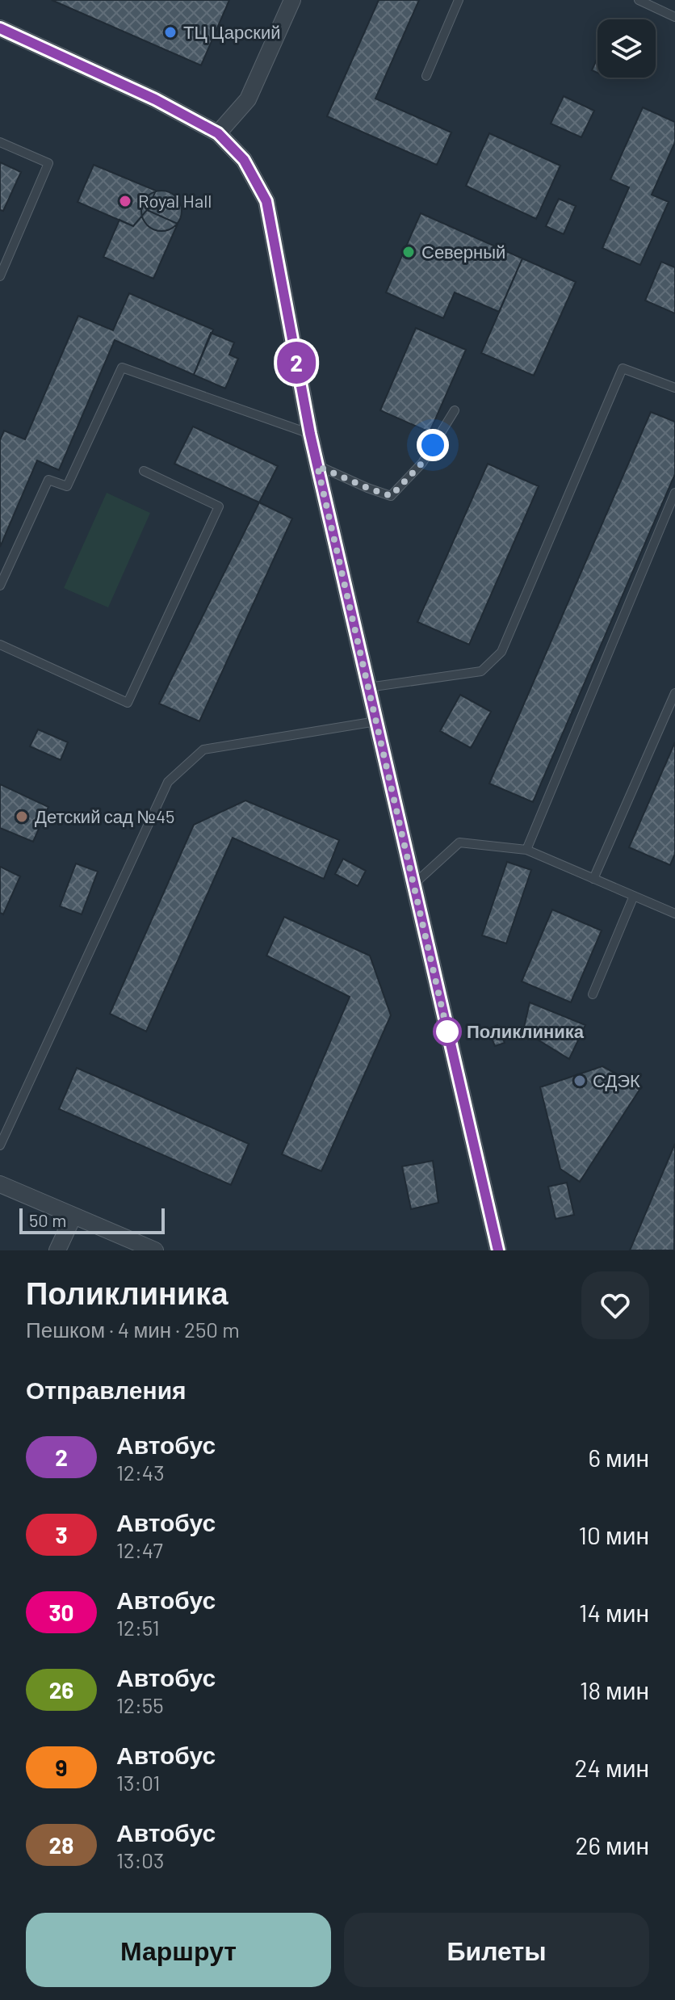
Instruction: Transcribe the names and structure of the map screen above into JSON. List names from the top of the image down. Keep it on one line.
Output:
{"places":["ТЦ Царский","Royal Hall","Северный","Детский сад №45","Поликлиника","СДЭК"],"lines":["bus line 2"],"scale_bar":"50 m","page":{"on_map":"2","scale":"50 m","heading":[["Поликлиника","Пешком · 4 мин · 250 m"],"Отправления"],"list":[{"mark":"2","name":"Автобус","note":"12:43","value":"6 мин"},{"mark":"3","name":"Автобус","note":"12:47","value":"10 мин"},{"mark":"30","name":"Автобус","note":"12:51","value":"14 мин"},{"mark":"26","name":"Автобус","note":"12:55","value":"18 мин"},{"mark":"9","name":"Автобус","note":"13:01","value":"24 мин"},{"mark":"28","name":"Автобус","note":"13:03","value":"26 мин"}],"buttons":["Маршрут","Билеты"]}}
